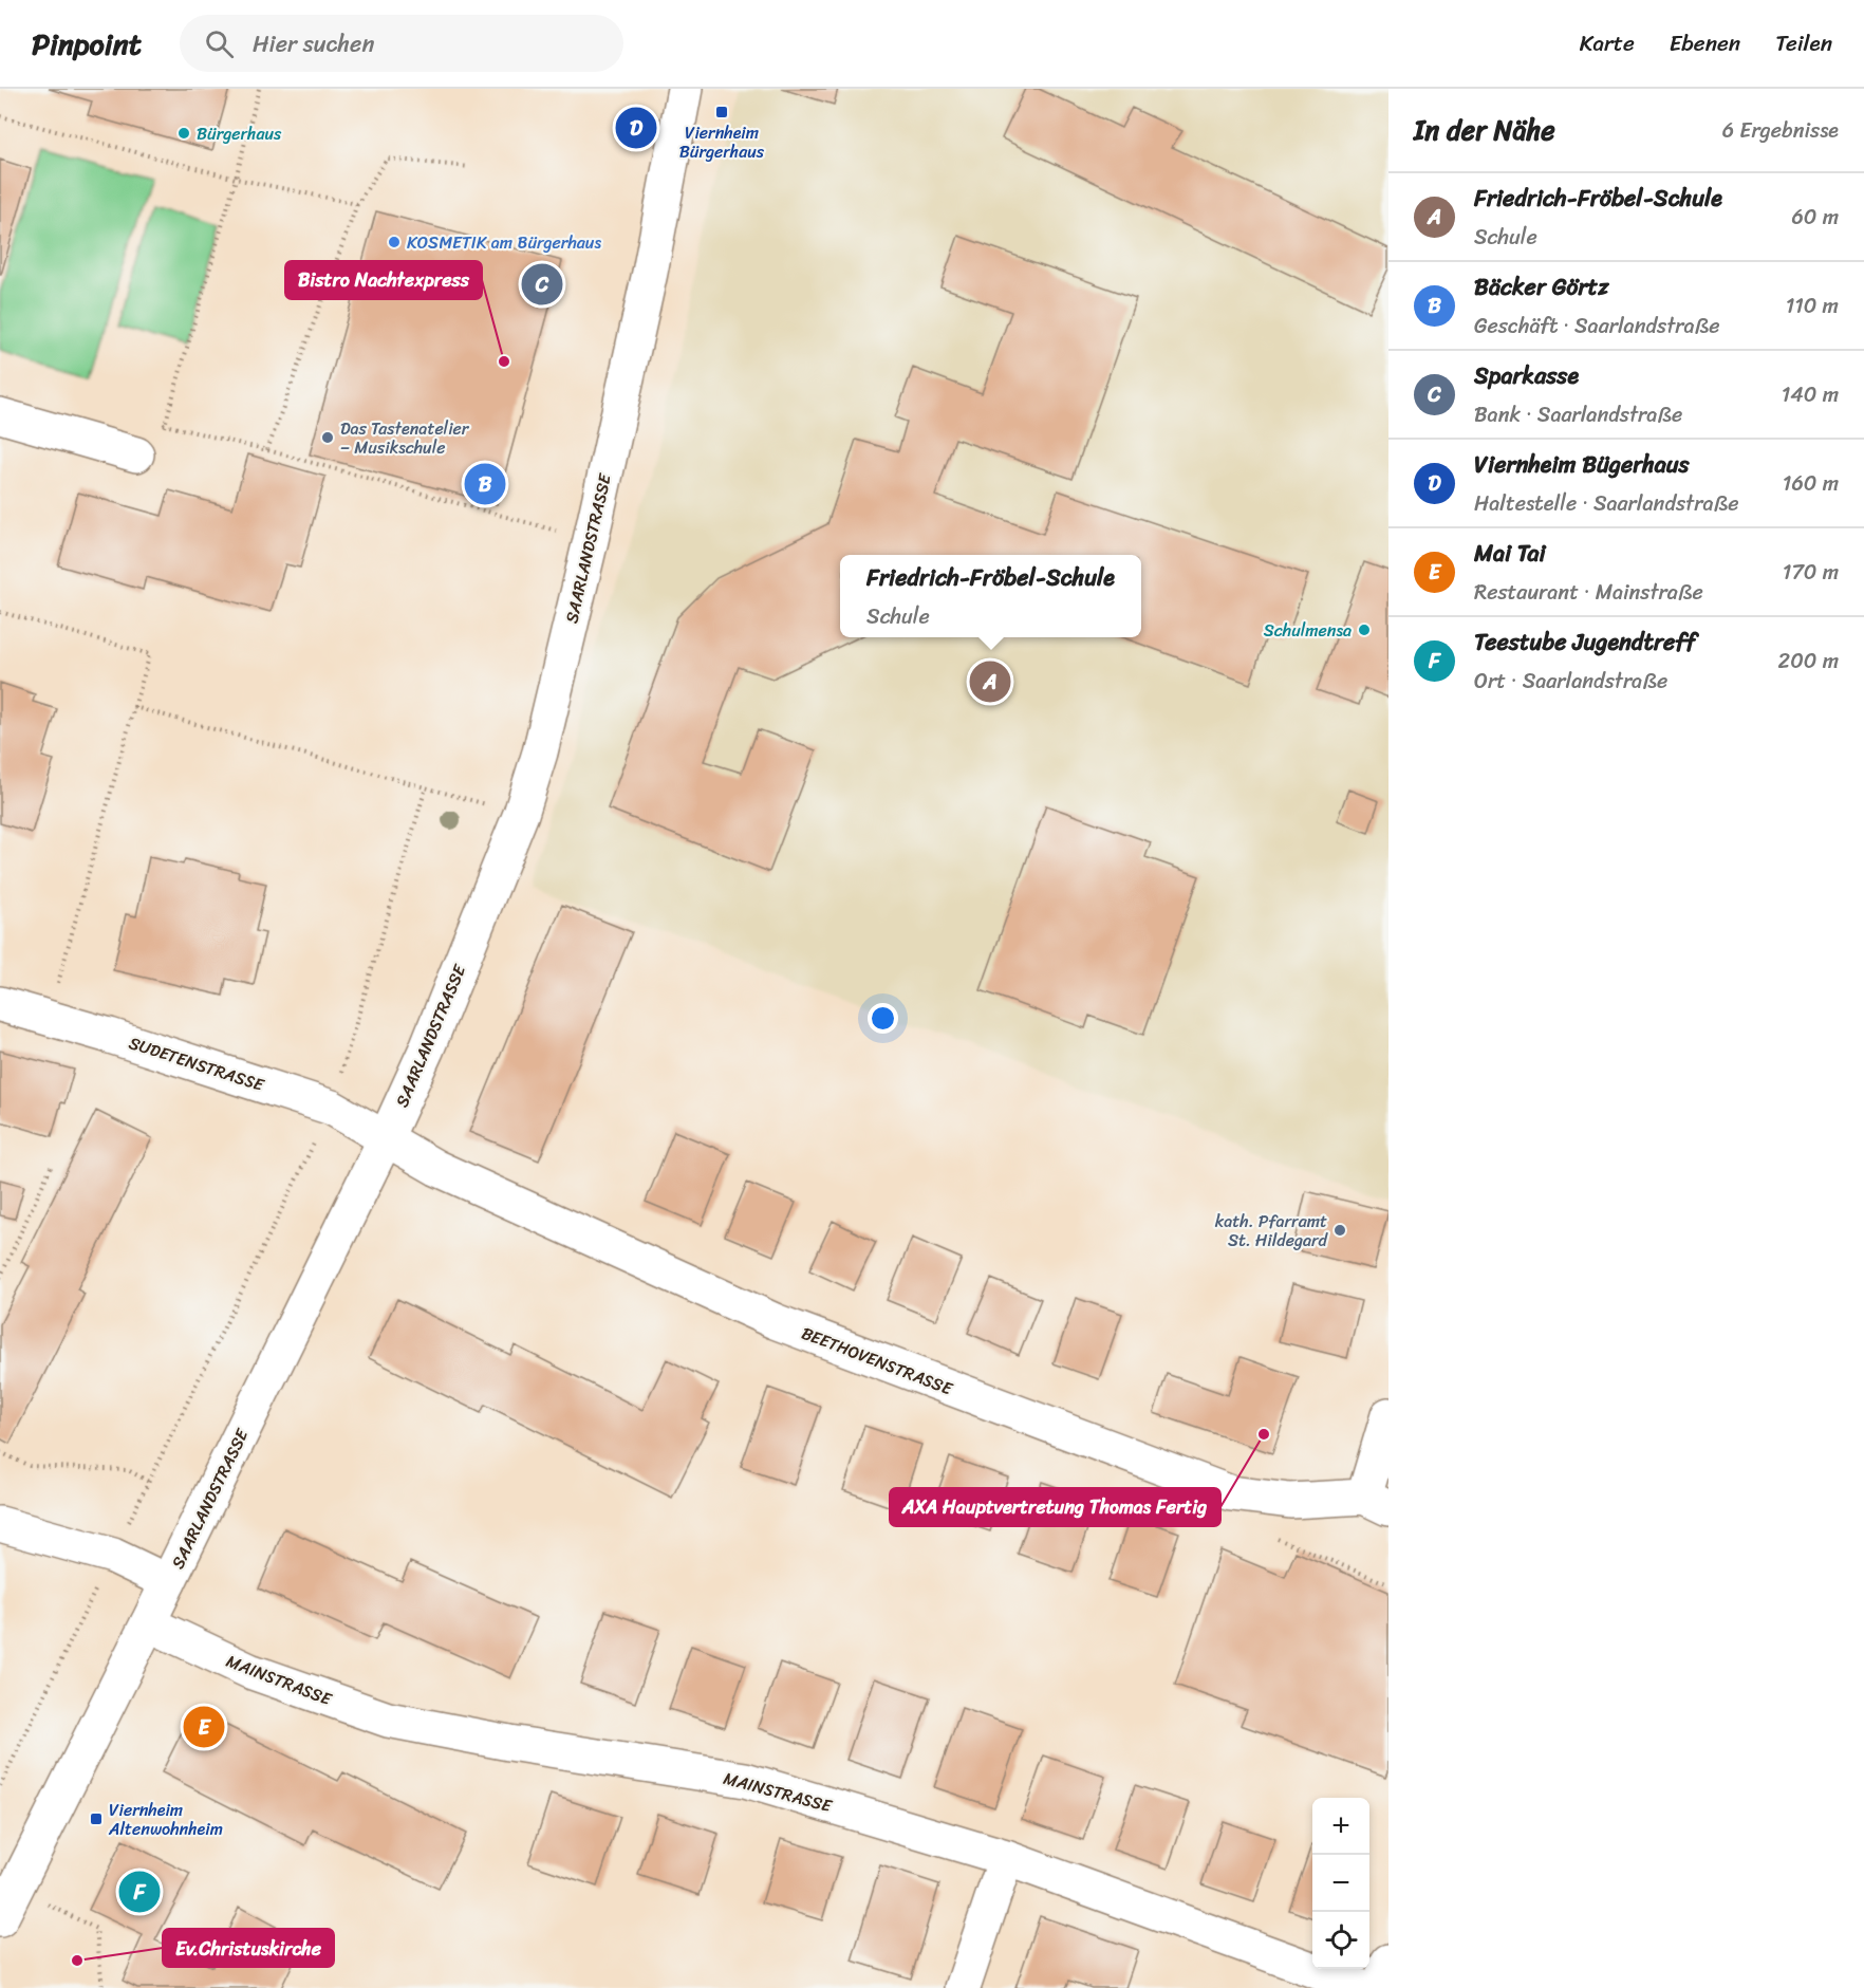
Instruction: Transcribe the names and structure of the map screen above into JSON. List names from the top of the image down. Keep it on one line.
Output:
{"streets":{"street":["SAARLANDSTRASSE","SUDETENSTRASSE","BEETHOVENSTRASSE","MAINSTRASSE"]},"crossings":[["SAARLANDSTRASSE","SUDETENSTRASSE"],["SAARLANDSTRASSE","BEETHOVENSTRASSE"],["SAARLANDSTRASSE","MAINSTRASSE"],["SUDETENSTRASSE","BEETHOVENSTRASSE"]],"places":{"transit":["Viernheim Bürgerhaus","Viernheim Altenwohnheim"],"other":["Bürgerhaus","KOSMETIK am Bürgerhaus","Bistro Nachtexpress","Das Tastenatelier – Musikschule","Schulmensa","kath. Pfarramt St. Hildegard","AXA Hauptvertretung Thomas Fertig","Ev.Christuskirche"]},"page":{"header":"Pinpoint","search":"Hier suchen","nav":["Karte","Ebenen","Teilen"],"heading":["In der Nähe","6 Ergebnisse"],"pins":["D","C","B","A","E","F"],"list":[{"mark":"A","name":"Friedrich-Fröbel-Schule","note":"Schule","value":"60 m"},{"mark":"B","name":"Bäcker Görtz","note":"Geschäft · Saarlandstraße","value":"110 m"},{"mark":"C","name":"Sparkasse","note":"Bank · Saarlandstraße","value":"140 m"},{"mark":"D","name":"Viernheim Bügerhaus","note":"Haltestelle · Saarlandstraße","value":"160 m"},{"mark":"E","name":"Mai Tai","note":"Restaurant · Mainstraße","value":"170 m"},{"mark":"F","name":"Teestube Jugendtreff","note":"Ort · Saarlandstraße","value":"200 m"}],"popup":["Friedrich-Fröbel-Schule","Schule"],"map_buttons":["+","−"]}}
